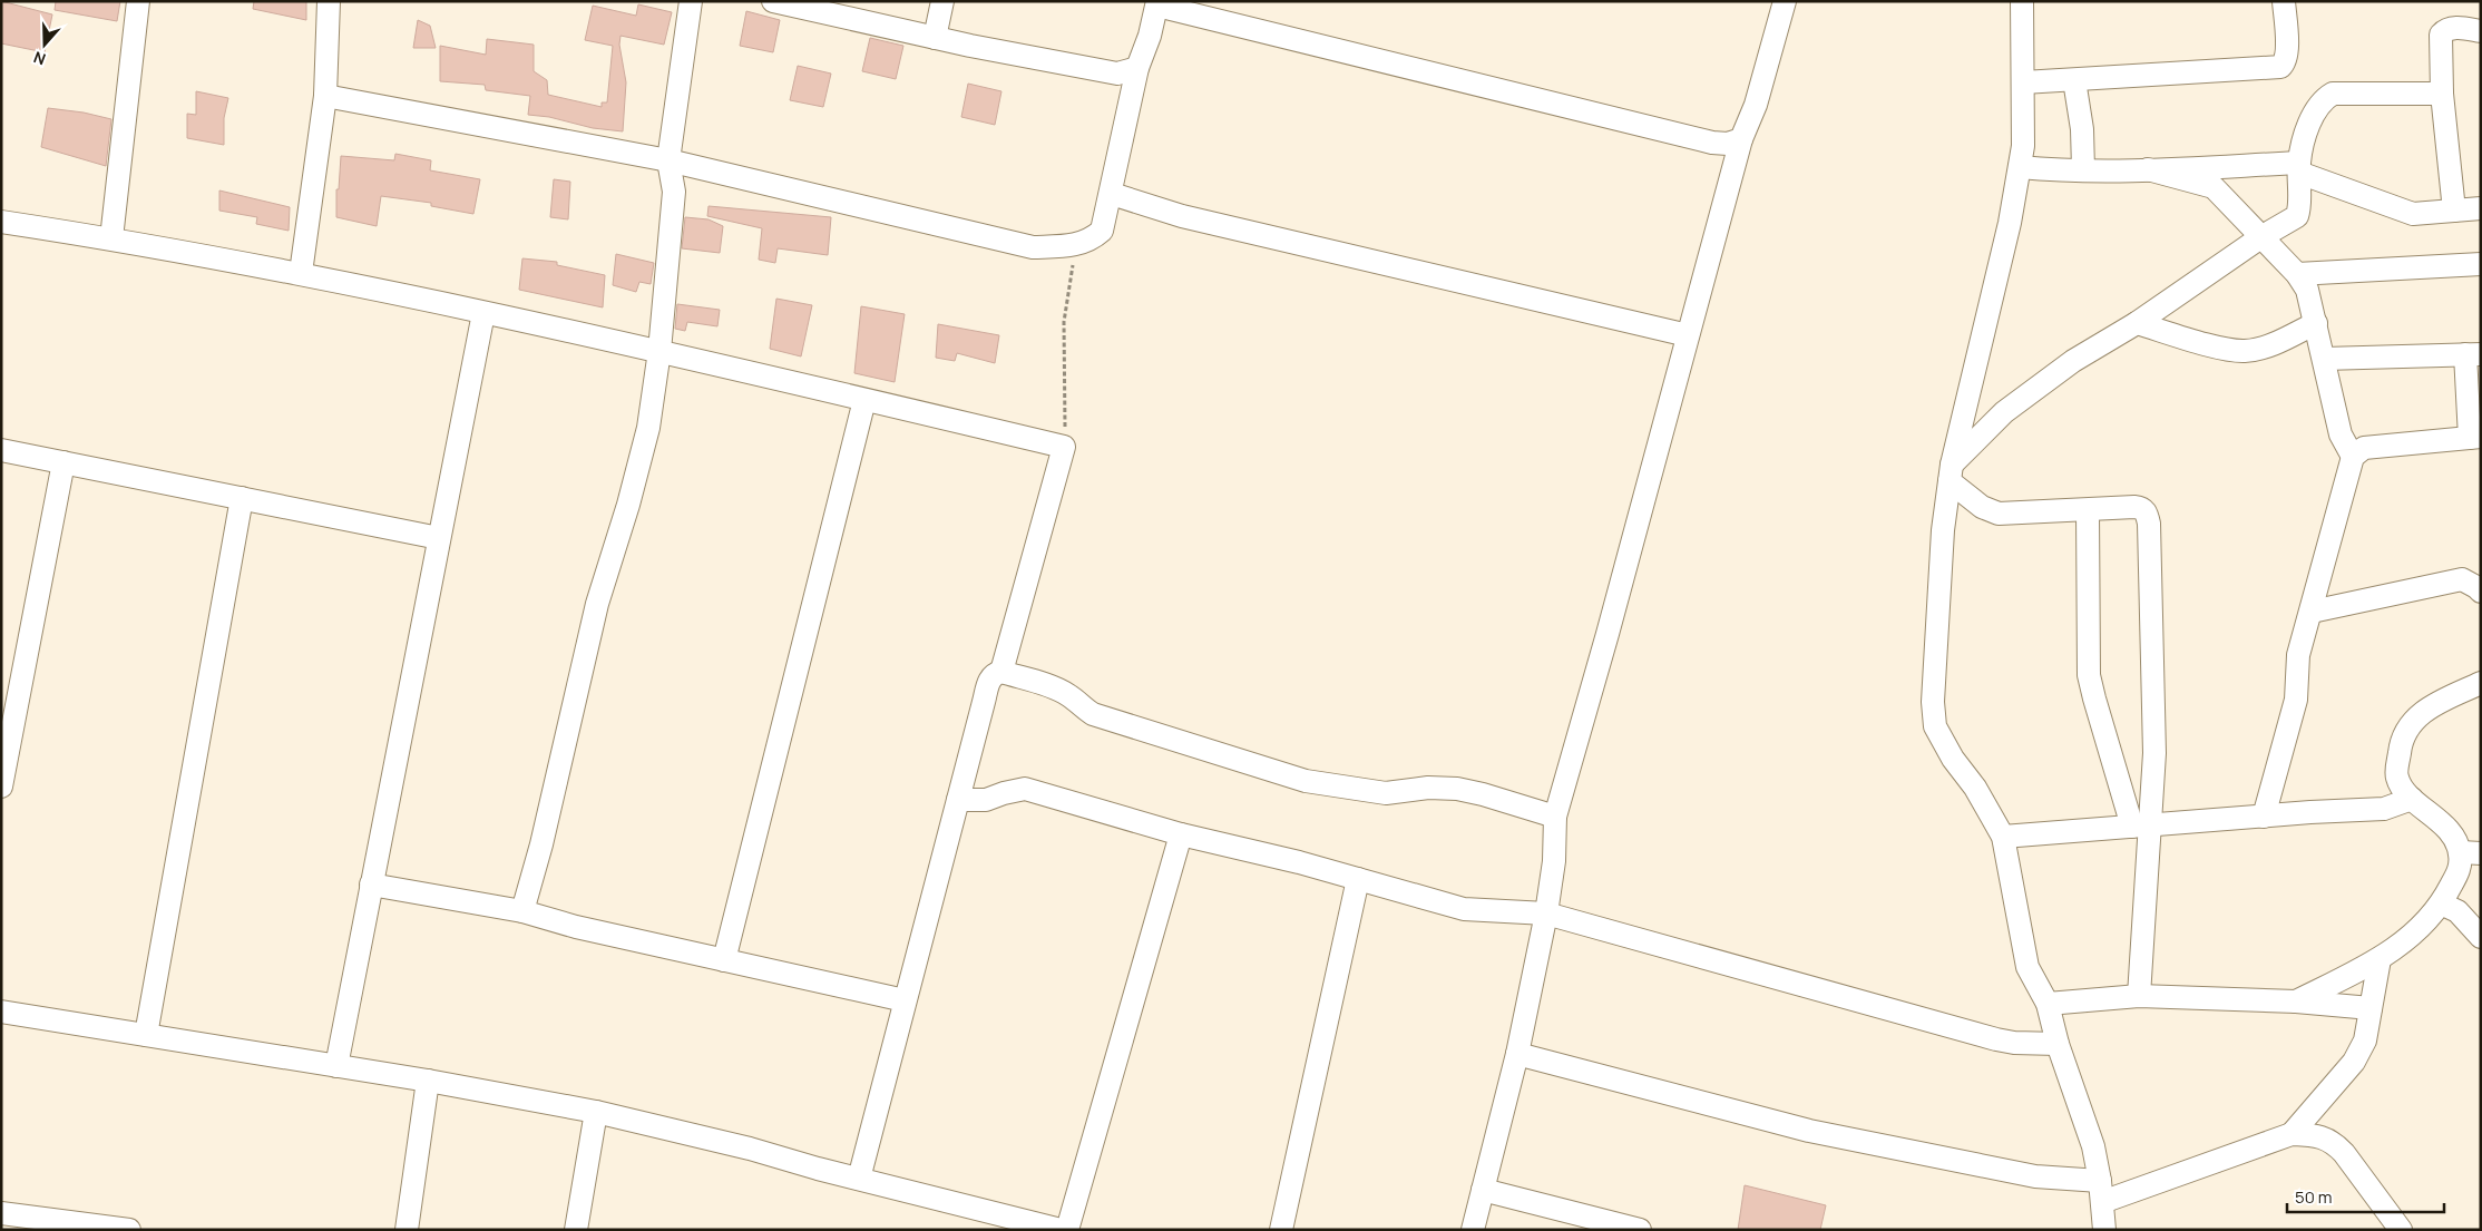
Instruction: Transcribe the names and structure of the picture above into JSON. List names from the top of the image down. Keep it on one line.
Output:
{"scale_bar":"50 m","north":"bottom"}
